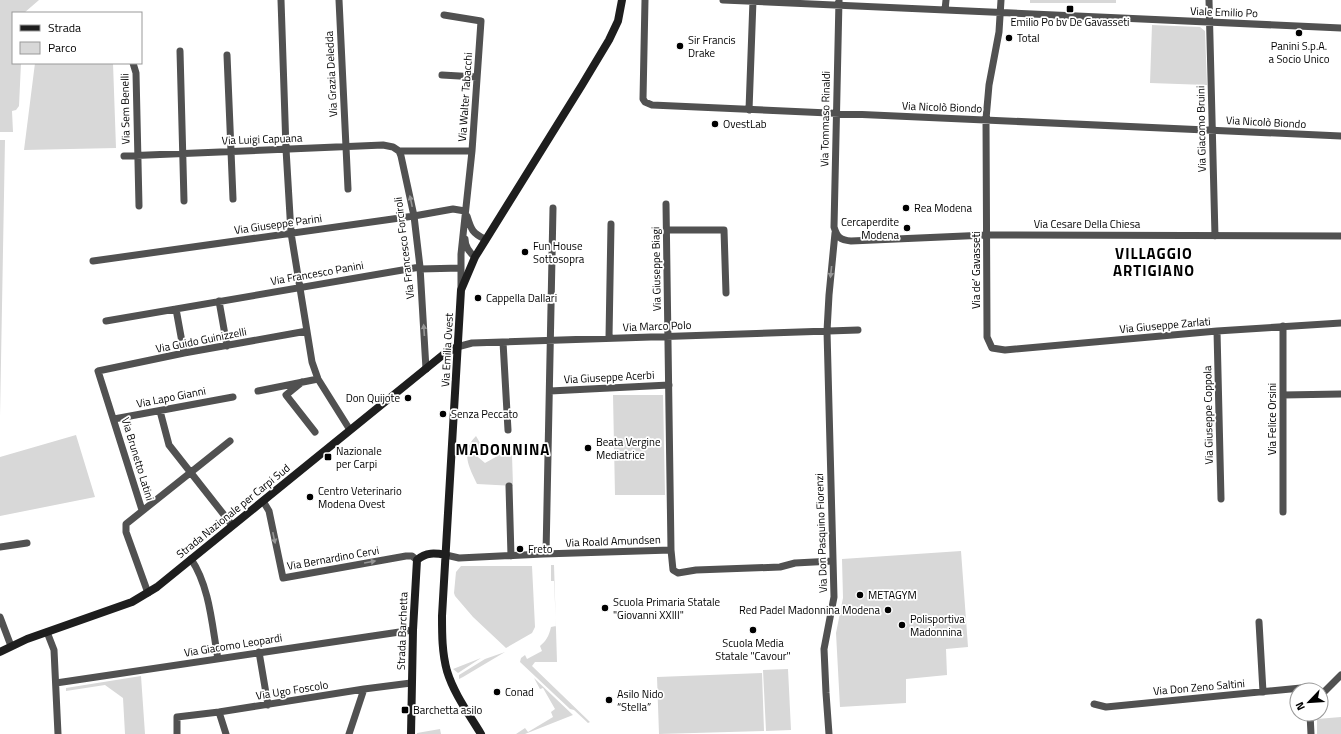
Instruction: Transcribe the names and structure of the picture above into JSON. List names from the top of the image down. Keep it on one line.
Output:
{"streets":{"main road":["Via Emilia Ovest","Strada Nazionale per Carpi Sud","Strada Barchetta"],"street":["Viale Emilio Po","Via Grazia Deledda","Via Walter Tabacchi","Via Nicolò Biondo","Via Sem Benelli","Via Tommaso Rinaldi","Via Giacomo Bruini","Via Luigi Capuana","Via Giuseppe Parini","Via Cesare Della Chiesa","Via Francesco Forciroli","Via Giuseppe Biagi","Via de’ Gavasseti","Via Francesco Panini","Via Giuseppe Zarlati","Via Marco Polo","Via Guido Guinizzelli","Via Giuseppe Acerbi","Via Lapo Gianni","Via Giuseppe Coppola","Via Felice Orsini","Via Brunetto Latini","Via Don Pasquino Fiorenzi","Via Roald Amundsen","Via Bernardino Cervi","Via Giacomo Leopardi","Via Don Zeno Saltini","Via Ugo Foscolo"]},"crossings":[["Viale Emilio Po","Via Tommaso Rinaldi"],["Viale Emilio Po","Via Giacomo Bruini"],["Viale Emilio Po","Via de’ Gavasseti"],["Via Grazia Deledda","Via Luigi Capuana"],["Via Walter Tabacchi","Via Giuseppe Parini"],["Via Walter Tabacchi","Via Francesco Panini"],["Via Walter Tabacchi","Via Emilia Ovest"],["Via Nicolò Biondo","Via Tommaso Rinaldi"],["Via Nicolò Biondo","Via Giacomo Bruini"],["Via Nicolò Biondo","Via de’ Gavasseti"],["Via Sem Benelli","Via Luigi Capuana"],["Via Tommaso Rinaldi","Via Cesare Della Chiesa"],["Via Tommaso Rinaldi","Via Marco Polo"],["Via Tommaso Rinaldi","Via Don Pasquino Fiorenzi"],["Via Giacomo Bruini","Via Cesare Della Chiesa"],["Via Luigi Capuana","Via Francesco Forciroli"],["Via Giuseppe Parini","Via Francesco Forciroli"],["Via Cesare Della Chiesa","Via de’ Gavasseti"],["Via Francesco Forciroli","Via Francesco Panini"],["Via Francesco Forciroli","Strada Nazionale per Carpi Sud"],["Via Giuseppe Biagi","Via Marco Polo"],["Via Giuseppe Biagi","Via Giuseppe Acerbi"],["Via Giuseppe Biagi","Via Roald Amundsen"],["Via de’ Gavasseti","Via Giuseppe Zarlati"],["Via Giuseppe Zarlati","Via Giuseppe Coppola"],["Via Giuseppe Zarlati","Via Felice Orsini"],["Via Marco Polo","Via Emilia Ovest"],["Via Marco Polo","Strada Nazionale per Carpi Sud"],["Via Marco Polo","Via Don Pasquino Fiorenzi"],["Via Guido Guinizzelli","Via Brunetto Latini"],["Via Emilia Ovest","Strada Nazionale per Carpi Sud"],["Via Emilia Ovest","Via Roald Amundsen"],["Via Lapo Gianni","Via Brunetto Latini"],["Via Brunetto Latini","Strada Nazionale per Carpi Sud"],["Strada Nazionale per Carpi Sud","Via Bernardino Cervi"],["Via Don Pasquino Fiorenzi","Via Roald Amundsen"],["Via Bernardino Cervi","Strada Barchetta"],["Strada Barchetta","Via Giacomo Leopardi"],["Strada Barchetta","Via Ugo Foscolo"]],"one_way":["Via Francesco Forciroli"],"districts":["VILLAGGIO ARTIGIANO","MADONNINA"],"places":{"transit":["Emilio Po bv De Gavasseti","Nazionale per Carpi","Barchetta asilo"],"other":["Panini S.p.A. a Socio Unico","Total","Sir Francis Drake","OvestLab","Rea Modena","Cercaperdite Modena","Fun House Sottosopra","Cappella Dallari","Don Quijote","Senza Peccato","Beata Vergine Mediatrice","Centro Veterinario Modena Ovest","Freto","METAGYM","Scuola Primaria Statale \"Giovanni XXIII\"","Red Padel Madonnina Modena","Polisportiva Madonnina","Scuola Media Statale \"Cavour\"","Conad","Asilo Nido “Stella”"]},"legend":["Strada","Parco"],"north":"bottom left"}
